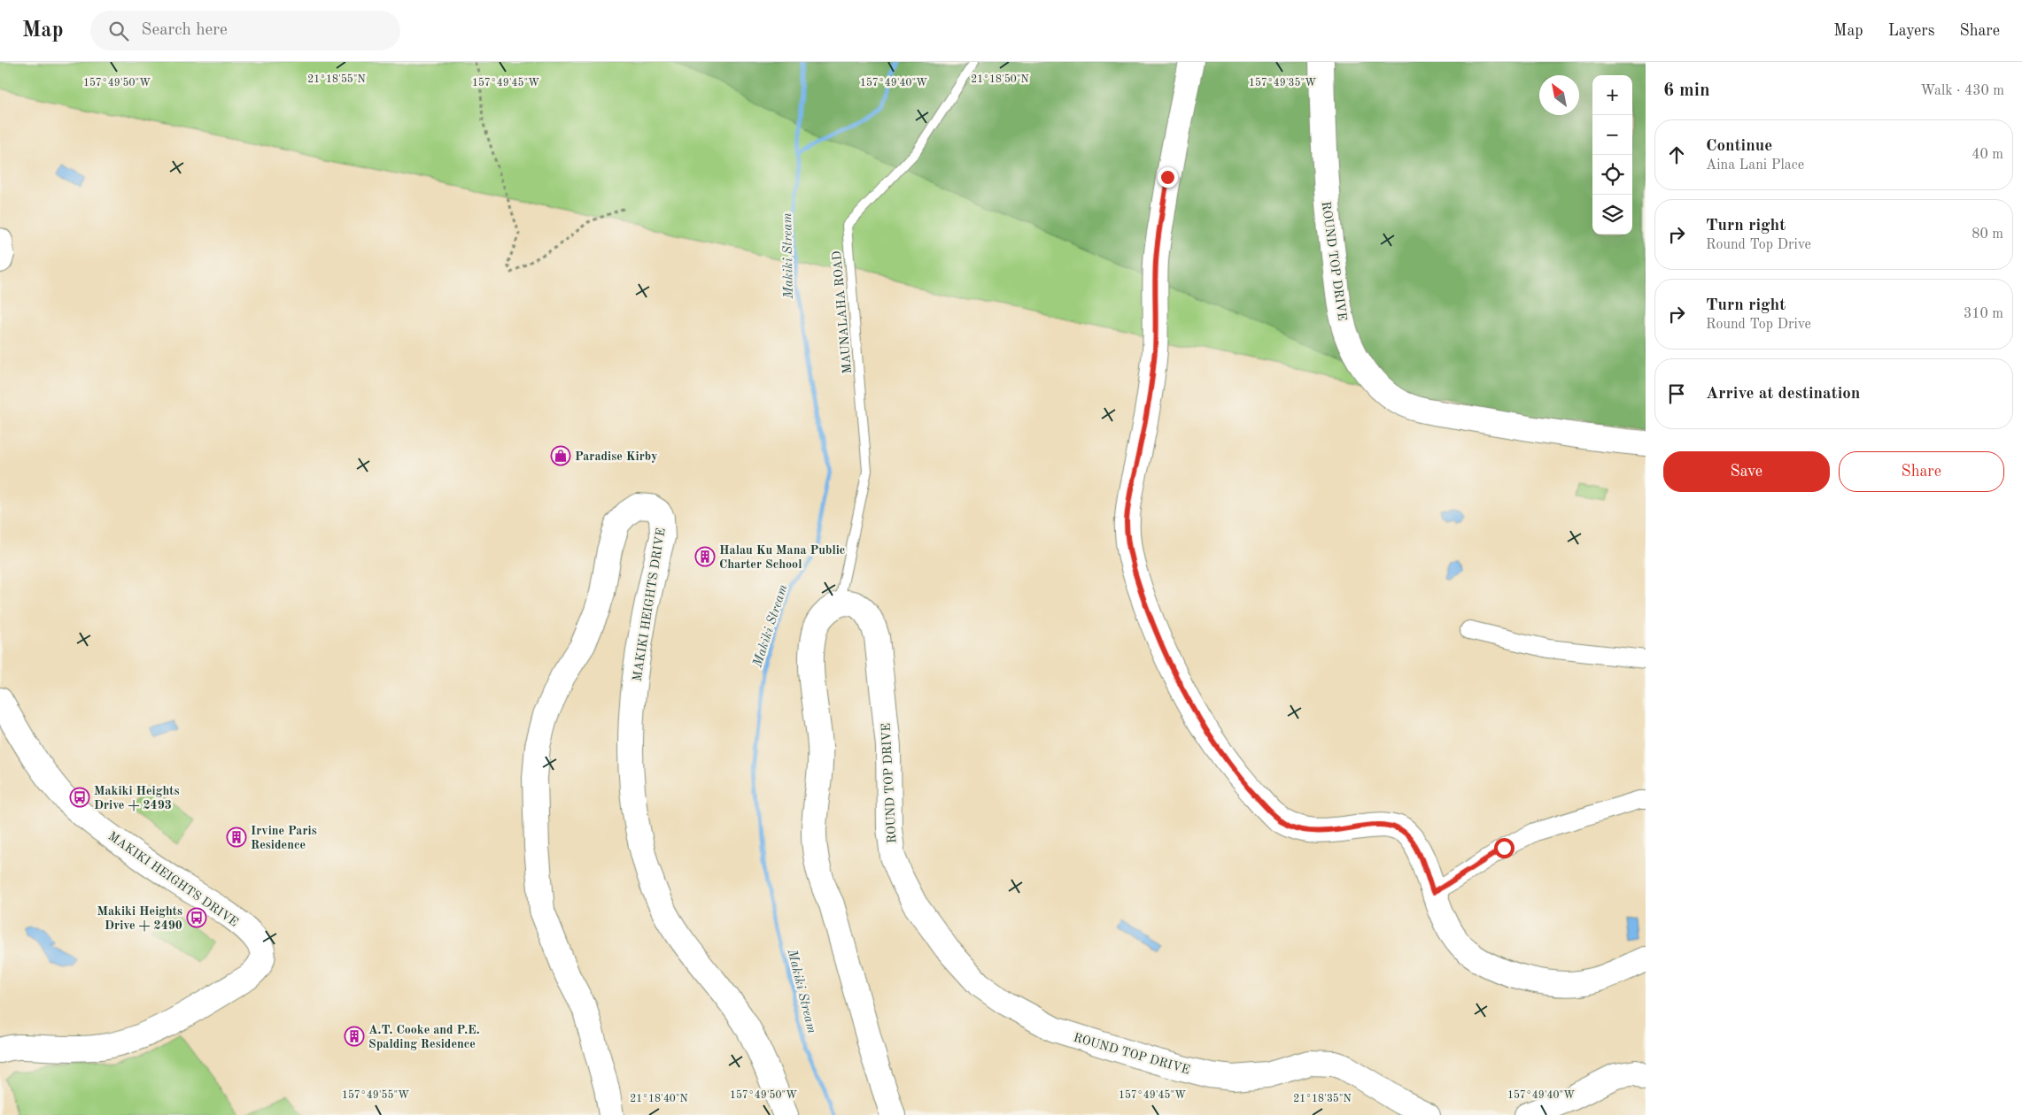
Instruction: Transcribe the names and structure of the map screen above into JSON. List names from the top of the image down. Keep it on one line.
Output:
{"streets":{"street":["ROUND TOP DRIVE","MAKIKI HEIGHTS DRIVE"],"lane":["MAUNALAHA ROAD"]},"crossings":[["ROUND TOP DRIVE","MAUNALAHA ROAD"]],"water":["Makiki Stream"],"places":{"shop":["Paradise Kirby"],"building":["Halau Ku Mana Public Charter School","Irvine Paris Residence","A.T. Cooke and P.E. Spalding Residence"],"bus stop":["Makiki Heights Drive + 2493","Makiki Heights Drive + 2490"]},"north":"top left","page":{"header":"Map","search":"Search here","nav":["Map","Layers","Share"],"heading":["6 min","Walk · 430 m"],"map_buttons":["+","−"],"list":[["Continue","Aina Lani Place","40 m"],["Turn right","Round Top Drive","80 m"],["Turn right","Round Top Drive","310 m"],"Arrive at destination"],"buttons":["Save","Share"]},"coordinates":["21°18'55\"N","21°18'50\"N","157°49'50\"W","157°49'45\"W","157°49'40\"W","157°49'35\"W","157°49'55\"W","21°18'40\"N","21°18'35\"N"]}
